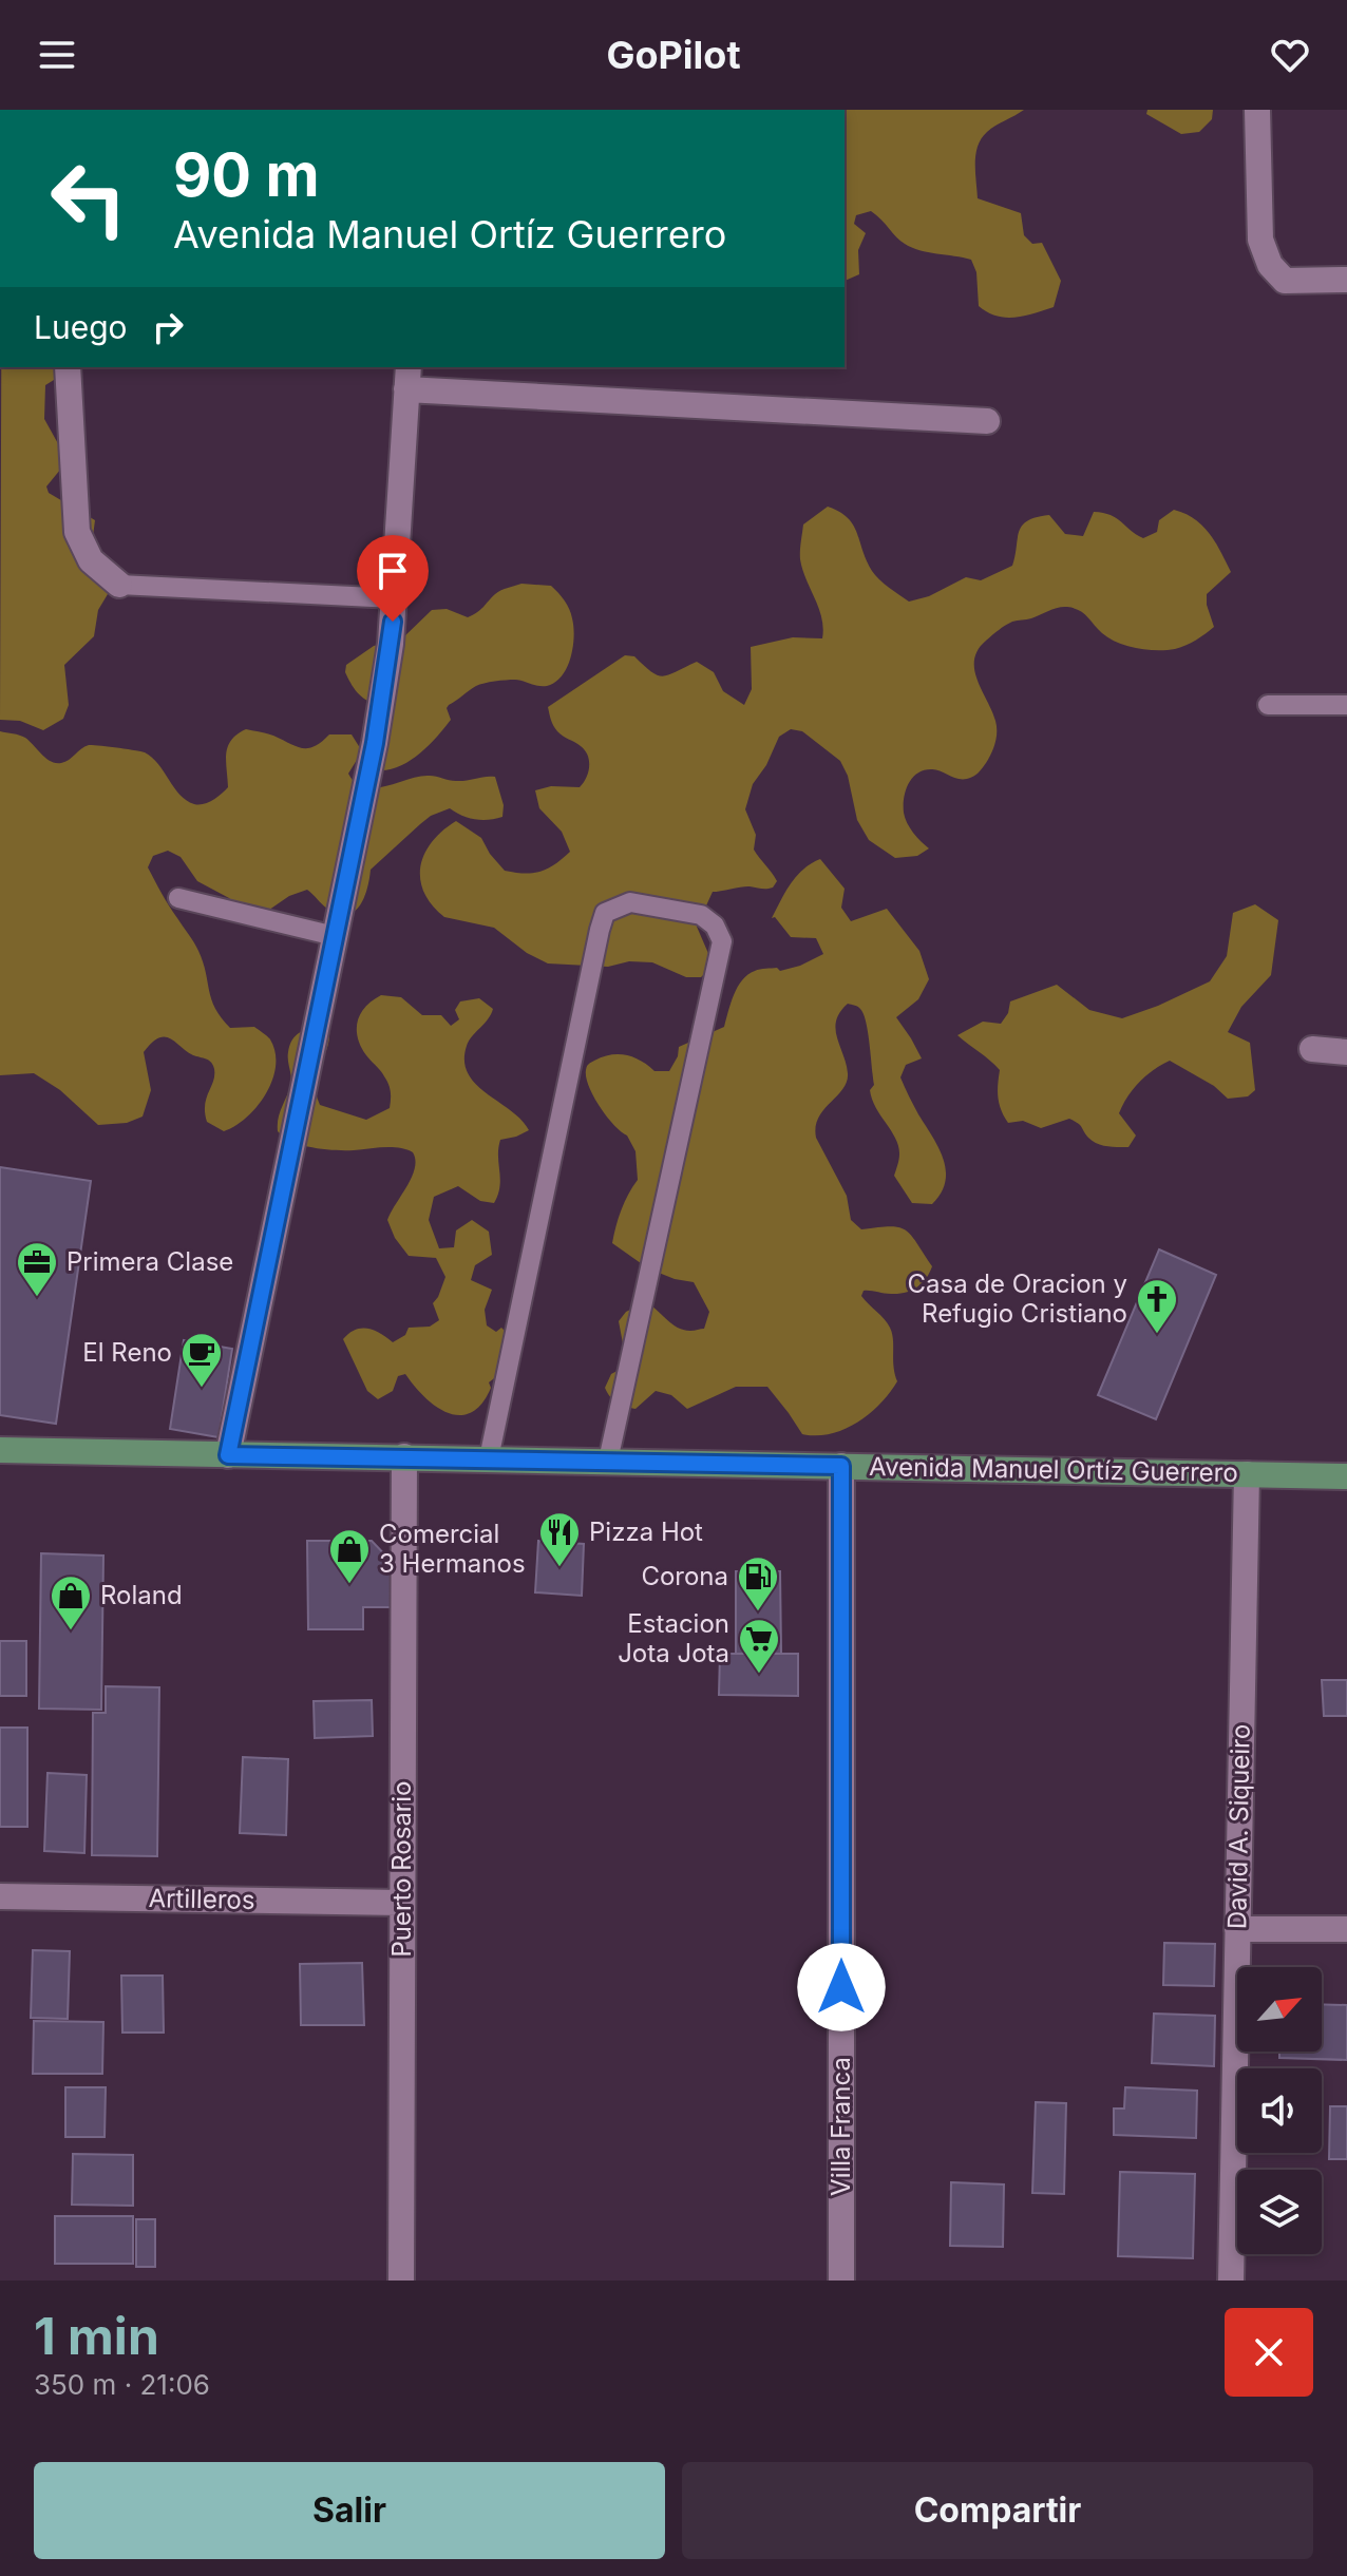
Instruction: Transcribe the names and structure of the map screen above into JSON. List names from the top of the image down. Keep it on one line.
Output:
{"streets":{"main road":["Avenida Manuel Ortíz Guerrero"],"street":["David A. Siqueiro","Puerto Rosario","Artilleros","Villa Franca"]},"crossings":[["Avenida Manuel Ortíz Guerrero","David A. Siqueiro"],["Avenida Manuel Ortíz Guerrero","Puerto Rosario"],["Avenida Manuel Ortíz Guerrero","Villa Franca"],["Puerto Rosario","Artilleros"]],"places":{"office":["Primera Clase"],"church":["Casa de Oracion y Refugio Cristiano"],"cafe":["El Reno"],"restaurant":["Pizza Hot"],"shop":["Comercial 3 Hermanos","Roland"],"fuel station":["Corona"],"supermarket":["Estacion Jota Jota"]},"north":"top right","page":{"header":"GoPilot","turn":["90 m","Avenida Manuel Ortíz Guerrero"],"then":"Luego","heading":["1 min","350 m · 21:06"],"buttons":["Salir","Compartir"]}}
